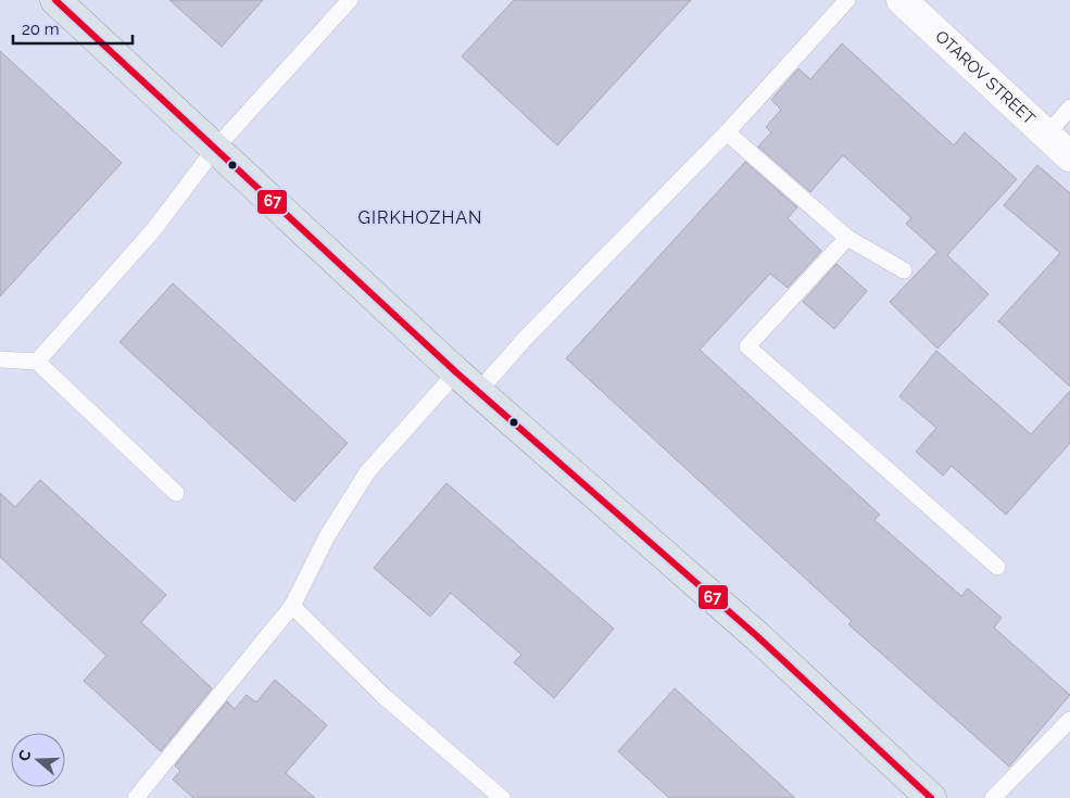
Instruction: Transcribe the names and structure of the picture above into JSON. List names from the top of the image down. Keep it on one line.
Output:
{"streets":{"street":["OTAROV STREET"]},"districts":["GIRKHOZHAN"],"lines":["transit line 67"],"scale_bar":"20 m","north":"left"}
